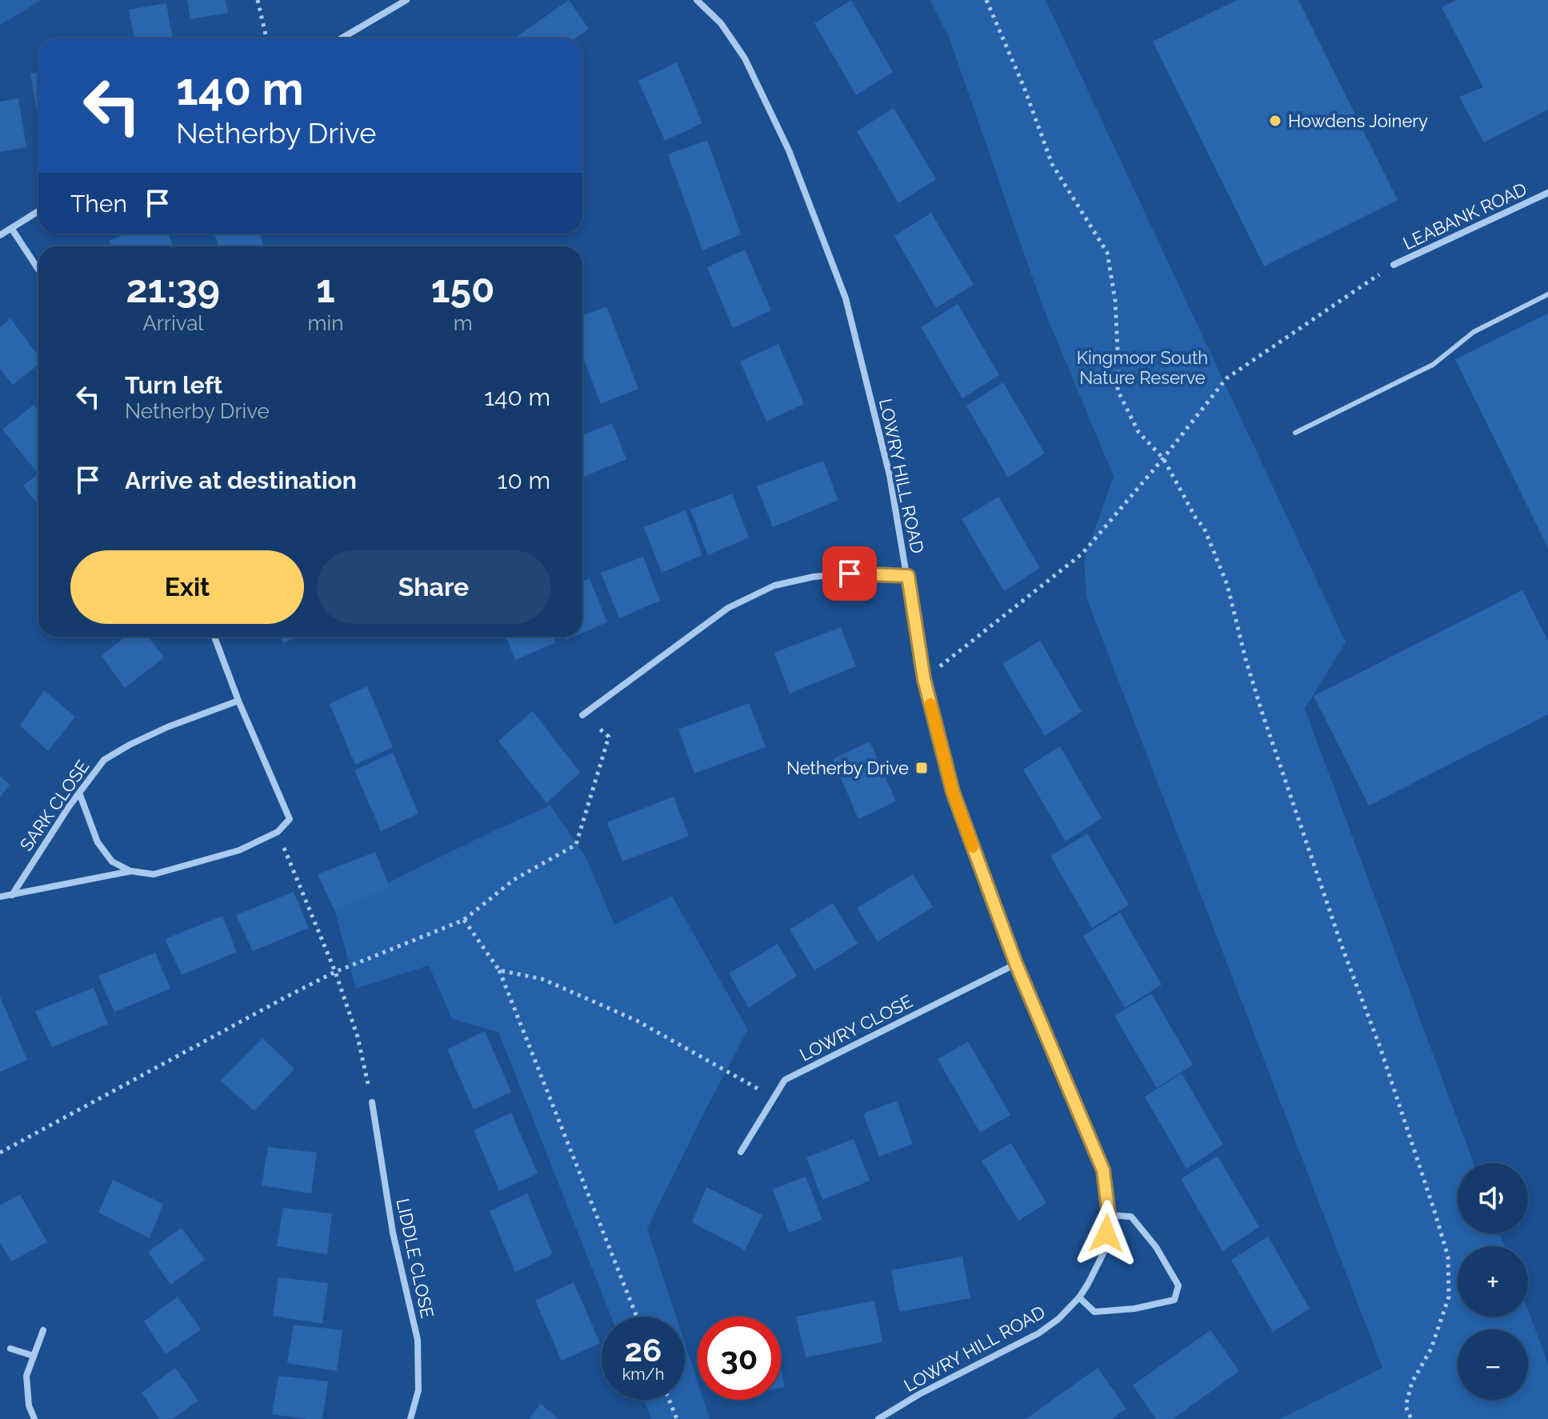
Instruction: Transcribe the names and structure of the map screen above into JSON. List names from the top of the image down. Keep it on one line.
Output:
{"streets":{"street":["LEABANK ROAD","LOWRY HILL ROAD","SARK CLOSE","LOWRY CLOSE","LIDDLE CLOSE"]},"crossings":[["LOWRY HILL ROAD","LOWRY CLOSE"]],"parks":["Kingmoor South Nature Reserve"],"places":{"other":["Howdens Joinery"],"transit":["Netherby Drive"]},"page":{"turn":["140 m","Netherby Drive"],"then":"Then","eta":["21:39","Arrival","1","min","150","m"],"list":[{"name":"Turn left","note":"Netherby Drive","value":"140 m"},{"name":"Arrive at destination","value":"10 m"}],"buttons":["Exit","Share"],"map_buttons":["+","−"],"speed":"26 km/h","limit":"30"}}
